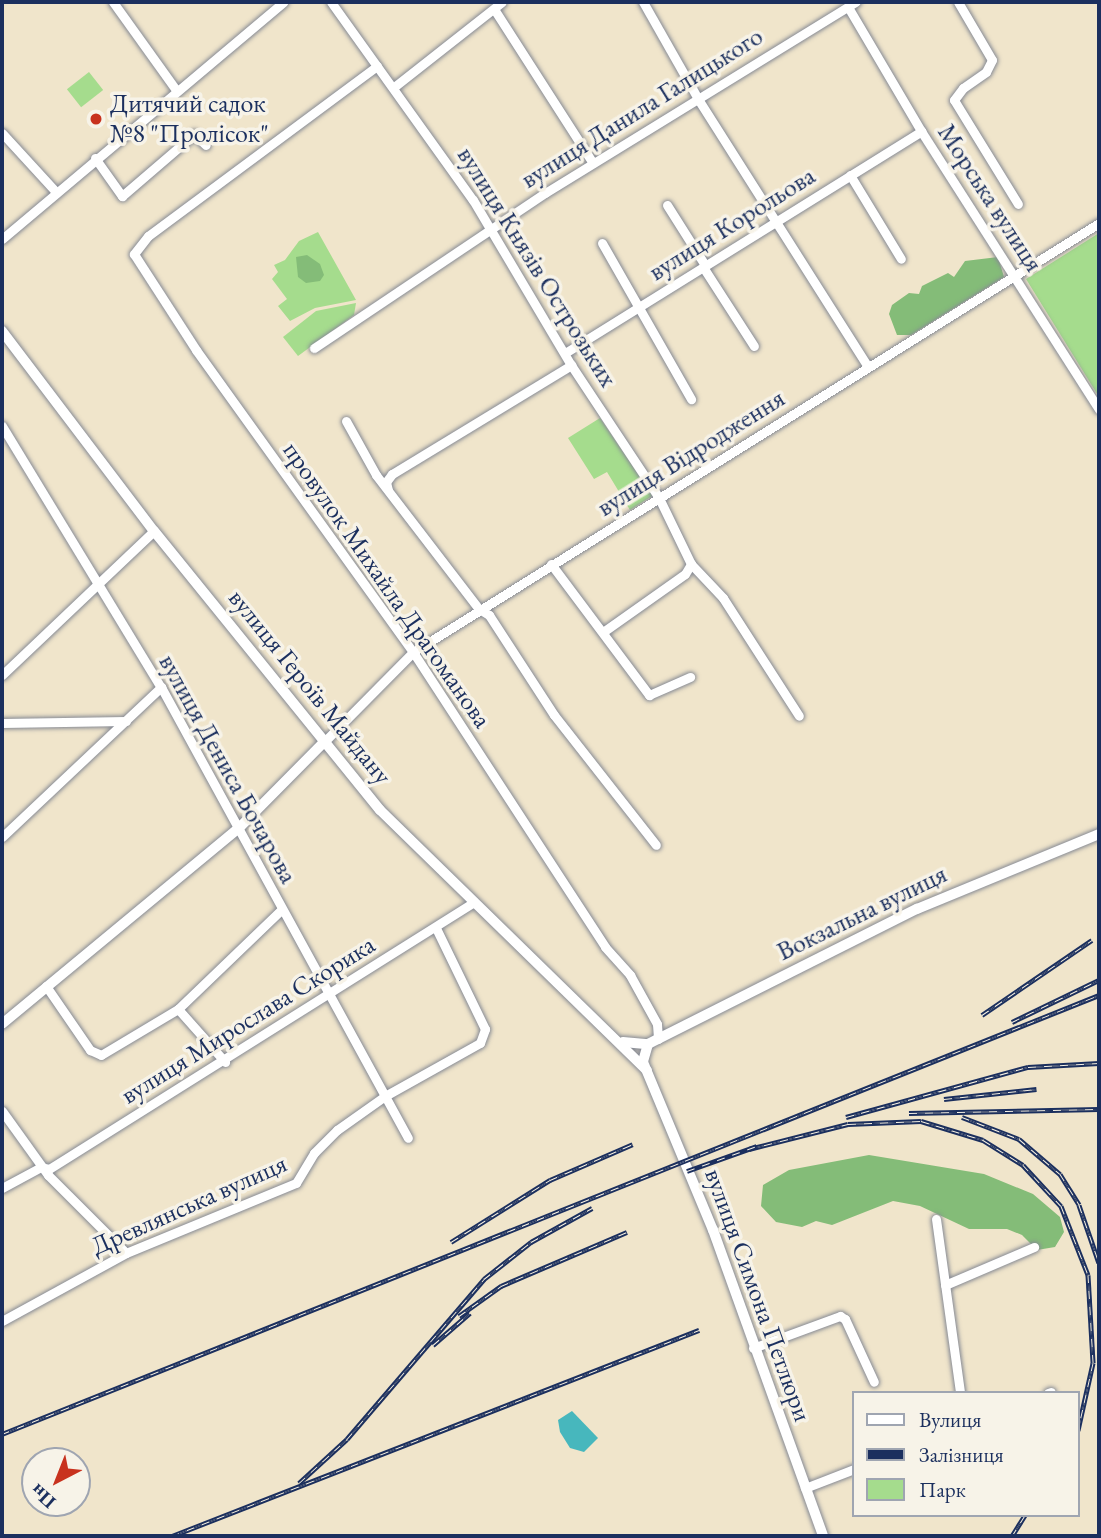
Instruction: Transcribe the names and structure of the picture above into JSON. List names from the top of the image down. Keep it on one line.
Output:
{"streets":{"street":["вулиця Данила Галицького","Морська вулиця","вулиця Корольова","вулиця Князів Острозьких","вулиця Відродження","провулок Михайла Драгоманова","вулиця Героїв Майдану","вулиця Дениса Бочарова","Вокзальна вулиця","вулиця Мирослава Скорика","Древлянська вулиця","вулиця Симона Петлюри"]},"crossings":[["вулиця Данила Галицького","Морська вулиця"],["вулиця Данила Галицького","вулиця Князів Острозьких"],["Морська вулиця","вулиця Корольова"],["Морська вулиця","вулиця Відродження"],["вулиця Корольова","вулиця Князів Острозьких"],["вулиця Князів Острозьких","вулиця Відродження"],["вулиця Князів Острозьких","провулок Михайла Драгоманова"],["вулиця Відродження","провулок Михайла Драгоманова"],["вулиця Відродження","вулиця Героїв Майдану"],["провулок Михайла Драгоманова","Вокзальна вулиця"],["вулиця Героїв Майдану","вулиця Мирослава Скорика"],["вулиця Героїв Майдану","вулиця Симона Петлюри"],["вулиця Дениса Бочарова","вулиця Мирослава Скорика"],["вулиця Дениса Бочарова","Древлянська вулиця"],["вулиця Мирослава Скорика","Древлянська вулиця"]],"places":["Дитячий садок №8 \"Пролісок\""],"legend":["Вулиця","Залізниця","Парк"],"north":"bottom left"}
